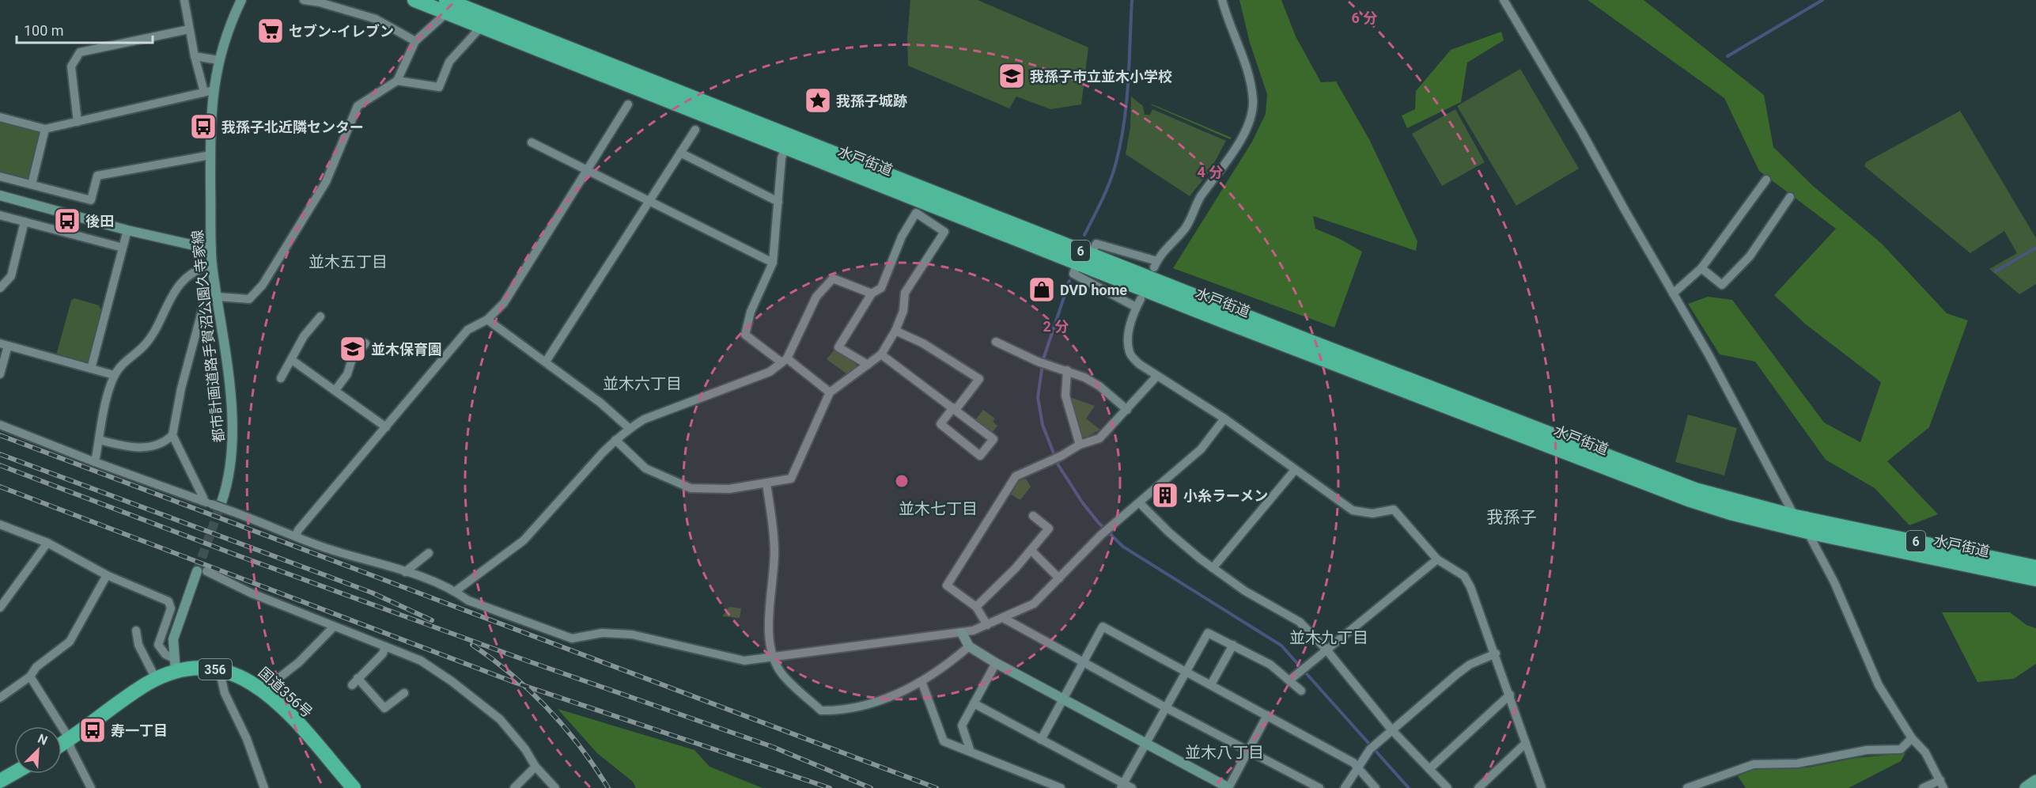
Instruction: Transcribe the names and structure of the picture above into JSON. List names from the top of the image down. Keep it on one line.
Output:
{"streets":{"highway":["水戸街道","6","356","国道356号"],"street":["都市計画道路手賀沼公園久寺家線"]},"districts":["並木五丁目","並木六丁目","並木七丁目","我孫子","並木九丁目","並木八丁目"],"places":{"supermarket":["セブン-イレブン"],"school or university":["我孫子市立並木小学校","並木保育園"],"place":["我孫子城跡"],"bus stop":["我孫子北近隣センター","後田","寿一丁目"],"shop":["DVD home"],"building":["小糸ラーメン"]},"scale_bar":"100 m","north":"top right","rings":["6 分","4 分","2 分"]}
